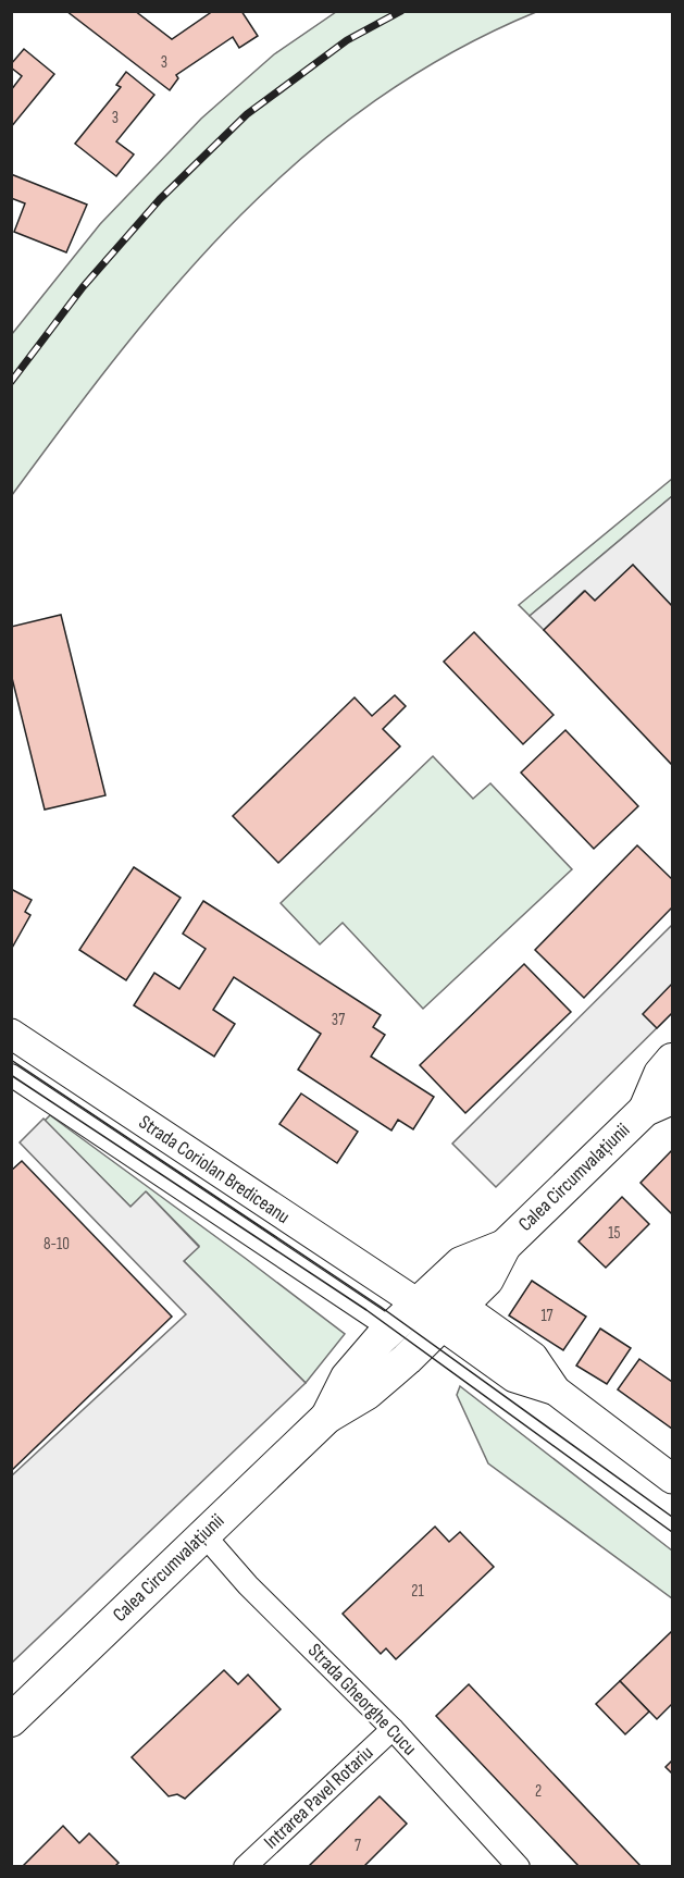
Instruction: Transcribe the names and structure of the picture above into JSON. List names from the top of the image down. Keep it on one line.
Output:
{"streets":{"main road":["Calea Circumvalațiunii"],"street":["Strada Coriolan Brediceanu","Strada Gheorghe Cucu","Intrarea Pavel Rotariu"]},"crossings":[["Strada Coriolan Brediceanu","Calea Circumvalațiunii"],["Calea Circumvalațiunii","Strada Gheorghe Cucu"],["Strada Gheorghe Cucu","Intrarea Pavel Rotariu"]],"house_numbers":["3","3","37","15","8-10","17","21","2","7"]}
